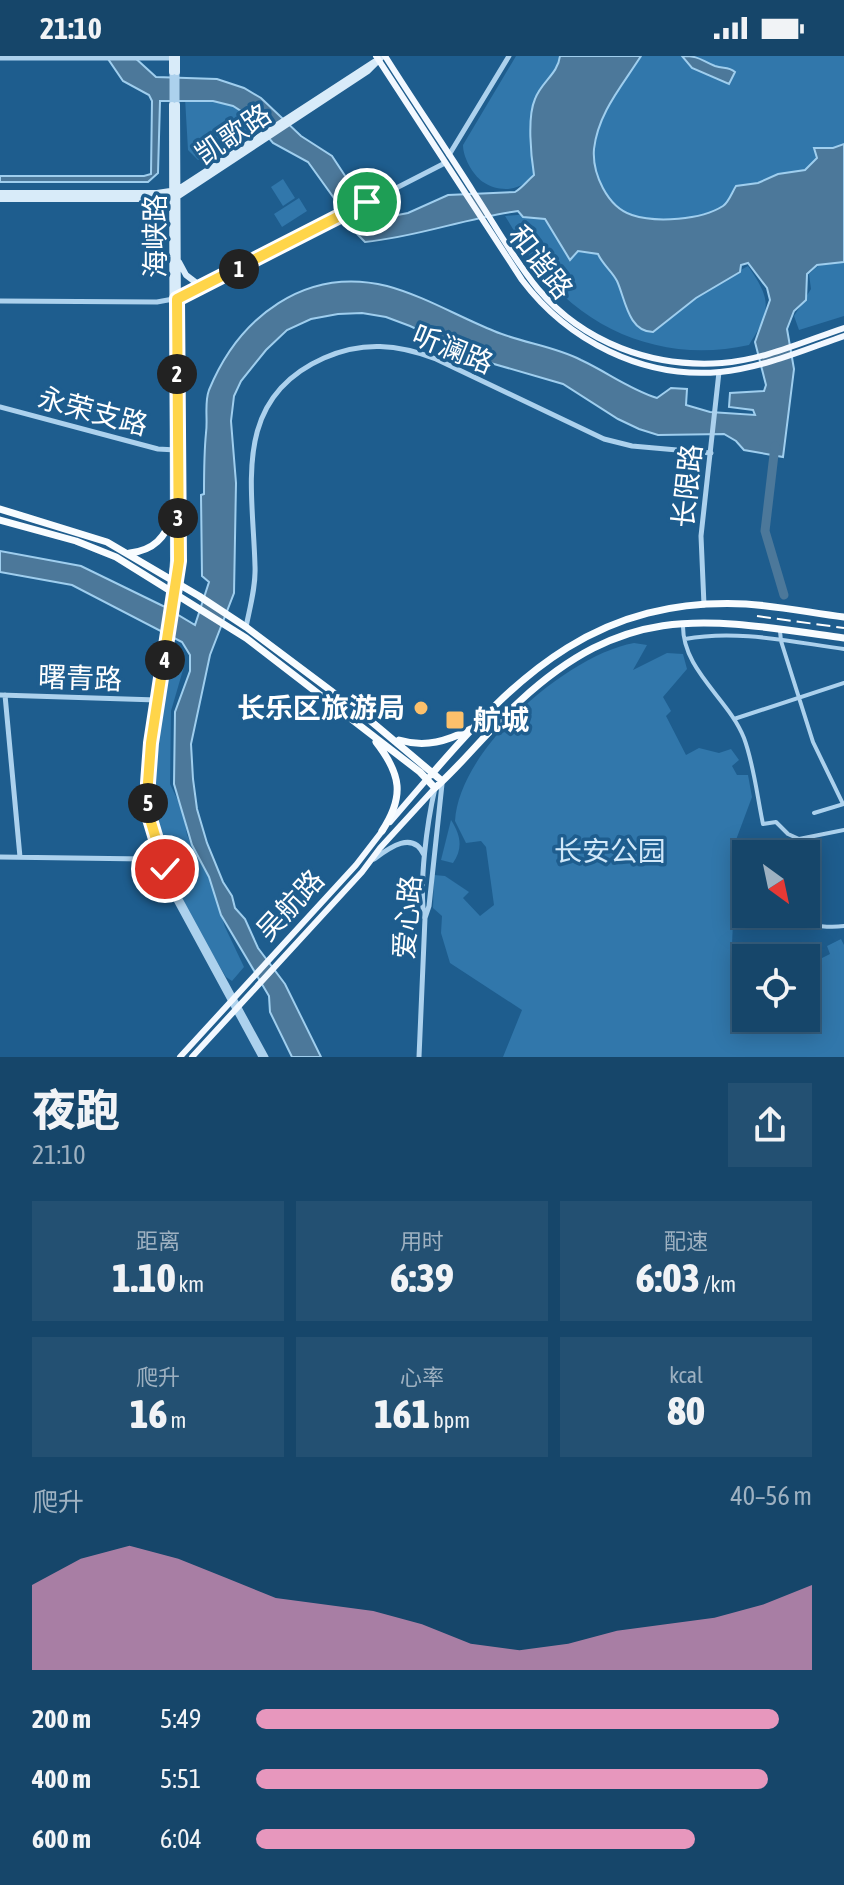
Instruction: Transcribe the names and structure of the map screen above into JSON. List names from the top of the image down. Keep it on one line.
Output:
{"streets":{"main road":["凯歌路","海峡路","和谐路","吴航路"],"street":["听澜路","永荣支路","长限路","曙青路","爱心路"]},"crossings":[["凯歌路","海峡路"],["凯歌路","和谐路"],["海峡路","永荣支路"],["海峡路","曙青路"],["海峡路","吴航路"],["和谐路","长限路"],["听澜路","长限路"]],"parks":["长安公园"],"places":{"other":["长乐区旅游局"],"transit":["航城"]},"north":"bottom right","page":{"status":"21:10","pins":["1","2","3","4","5"],"heading":["夜跑","21:10"],"stats":[["距离","1.10 km"],["用时","6:39"],["配速","6:03 /km"],["爬升","16 m"],["心率","161 bpm"],["kcal","80"]],"chart":["爬升","40–56 m"],"list":[{"name":"200 m","note":"5:49"},{"name":"400 m","note":"5:51"},{"name":"600 m","note":"6:04"}]}}
